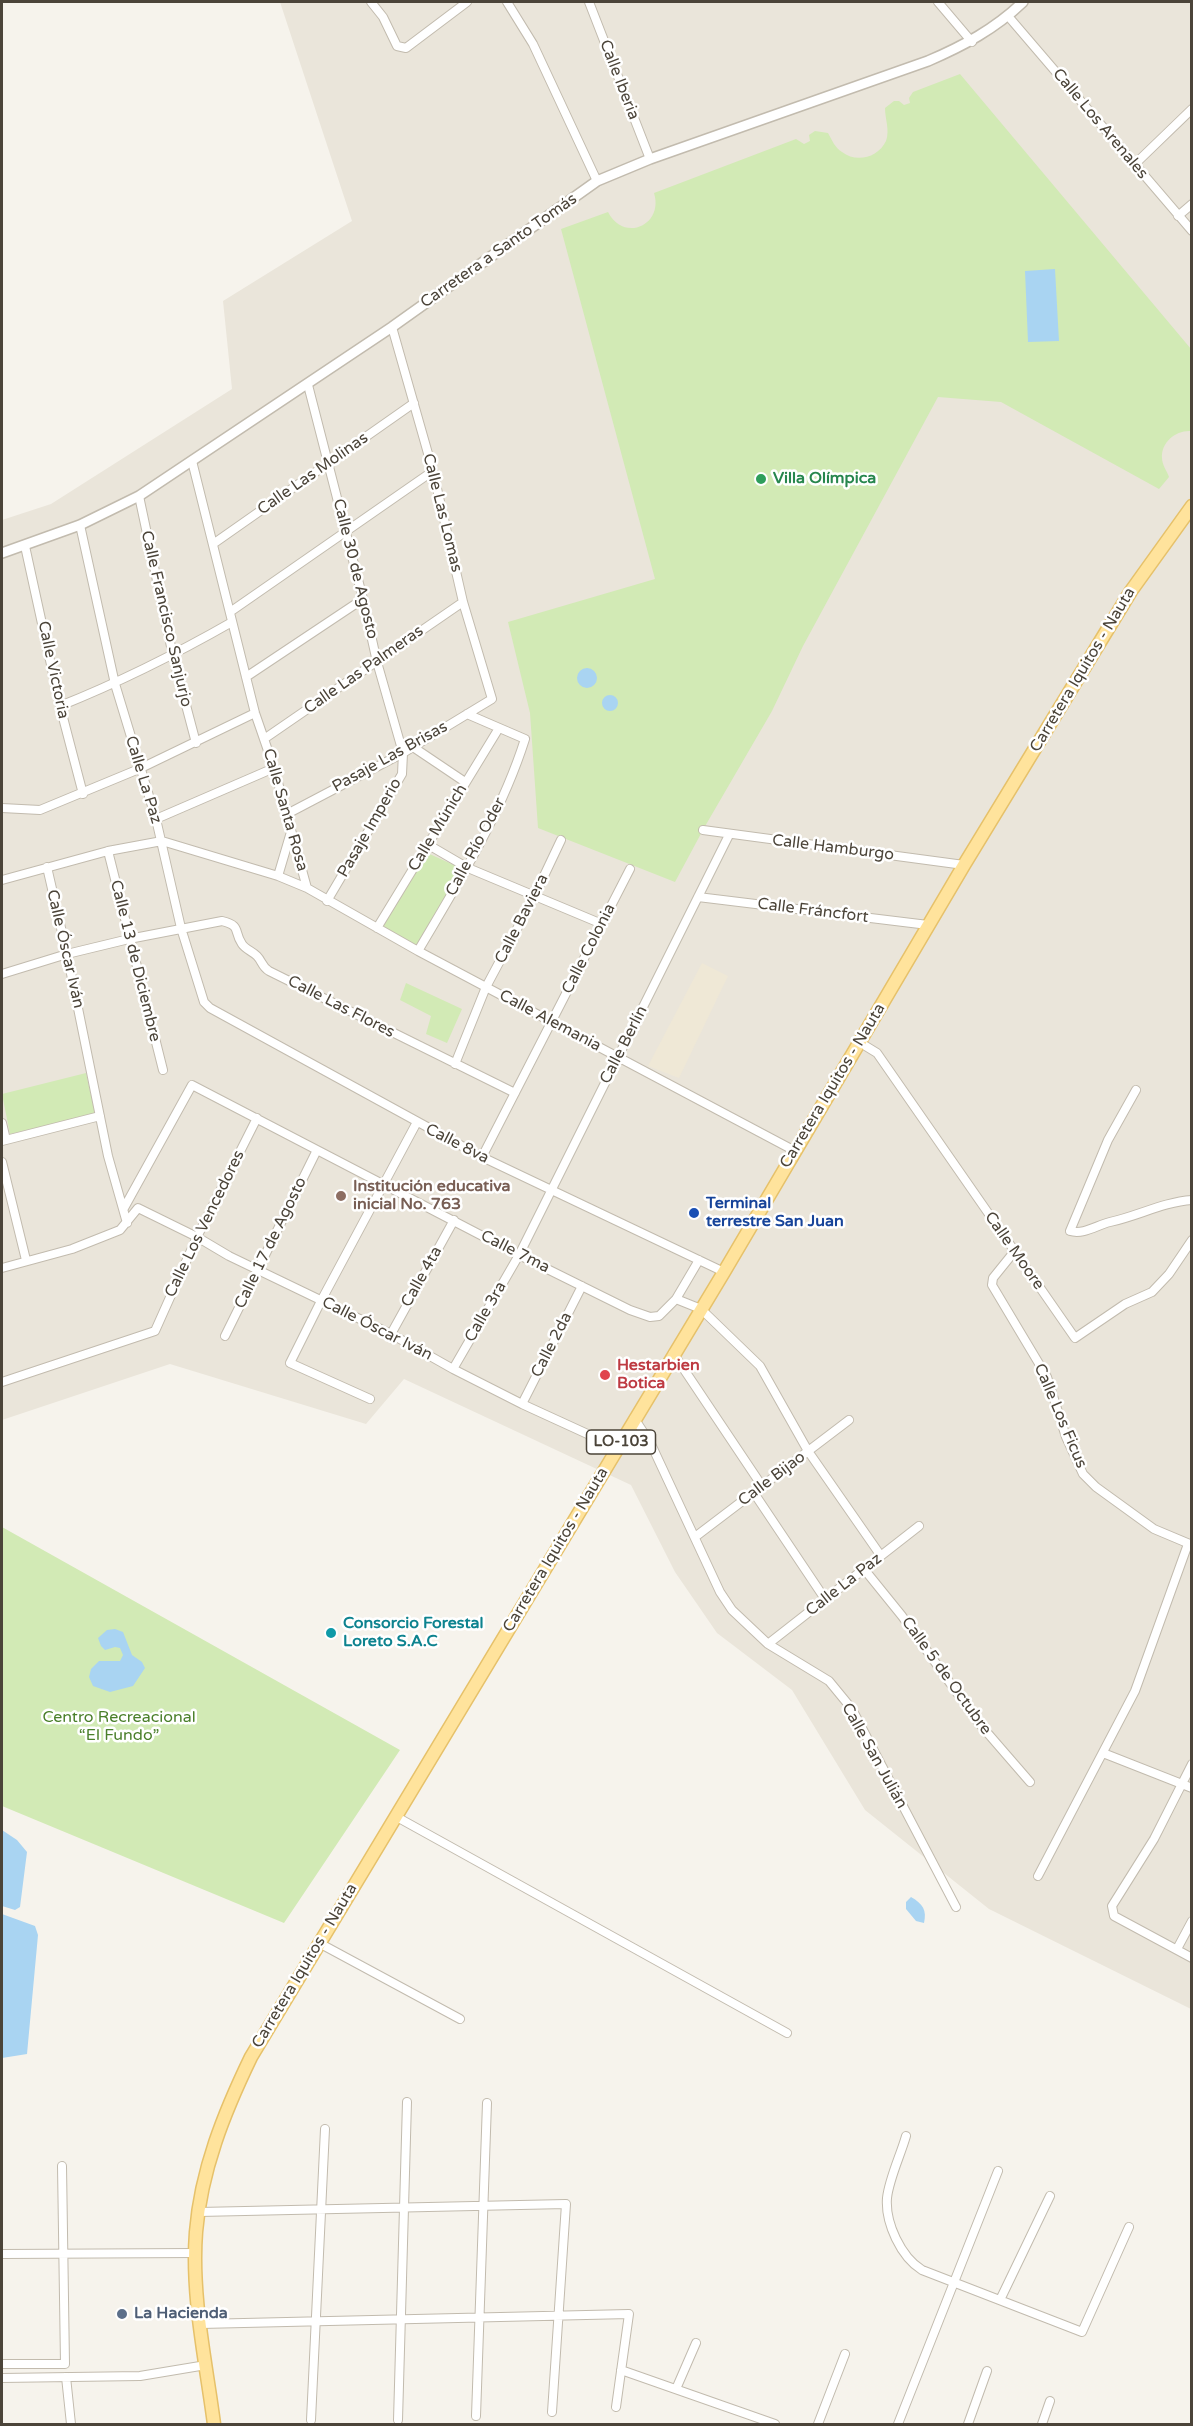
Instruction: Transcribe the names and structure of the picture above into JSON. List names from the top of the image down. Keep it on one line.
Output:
{"streets":{"main road":["Carretera Iquitos - Nauta","LO-103"],"street":["Calle Iberia","Calle Los Arenales","Carretera a Santo Tomás","Calle Las Molinas","Calle Las Lomas","Calle 30 de Agosto","Calle Francisco Sanjurjo","Calle Victoria","Calle Las Palmeras","Pasaje Las Brisas","Calle La Paz","Calle Santa Rosa","Pasaje Imperio","Calle Múnich","Calle Río Oder","Calle Hamburgo","Calle Fráncfort","Calle Baviera","Calle Óscar Iván","Calle Colonia","Calle 13 de Diciembre","Calle Las Flores","Calle Alemania","Calle Berlín","Calle 8va","Calle Los Vencedores","Calle 17 de Agosto","Calle Moore","Calle 7ma","Calle 4ta","Calle 3ra","Calle 2da","Calle Los Ficus","Calle Bijao","Calle 5 de Octubre","Calle San Julián"]},"crossings":[["Calle Iberia","Carretera a Santo Tomás"],["Calle Los Arenales","Carretera a Santo Tomás"],["Carretera a Santo Tomás","Calle Las Lomas"],["Carretera a Santo Tomás","Calle 30 de Agosto"],["Carretera a Santo Tomás","Calle Francisco Sanjurjo"],["Carretera a Santo Tomás","Calle Victoria"],["Carretera a Santo Tomás","Calle La Paz"],["Carretera a Santo Tomás","Calle Santa Rosa"],["Calle Las Molinas","Calle Las Lomas"],["Calle Las Molinas","Calle 30 de Agosto"],["Calle Las Molinas","Calle Santa Rosa"],["Calle Las Lomas","Calle Las Palmeras"],["Calle Las Lomas","Pasaje Las Brisas"],["Calle 30 de Agosto","Calle Las Palmeras"],["Calle 30 de Agosto","Pasaje Las Brisas"],["Calle 30 de Agosto","Pasaje Imperio"],["Calle Las Palmeras","Calle Santa Rosa"],["Carretera Iquitos - Nauta","Calle Hamburgo"],["Carretera Iquitos - Nauta","Calle Fráncfort"],["Carretera Iquitos - Nauta","Calle Óscar Iván"],["Carretera Iquitos - Nauta","Calle Alemania"],["Carretera Iquitos - Nauta","Calle 8va"],["Carretera Iquitos - Nauta","Calle Moore"],["Carretera Iquitos - Nauta","Calle San Julián"],["Pasaje Las Brisas","Calle Santa Rosa"],["Pasaje Las Brisas","Pasaje Imperio"],["Calle La Paz","Calle Santa Rosa"],["Calle La Paz","Calle Las Flores"],["Calle La Paz","Calle 8va"],["Calle La Paz","Calle 5 de Octubre"],["Calle La Paz","Calle San Julián"],["Calle Santa Rosa","Calle Óscar Iván"],["Calle Santa Rosa","Calle 13 de Diciembre"],["Calle Santa Rosa","Calle Alemania"],["Pasaje Imperio","Calle Alemania"],["Calle Múnich","Calle Río Oder"],["Calle Múnich","Calle Alemania"],["Calle Río Oder","Calle Alemania"],["Calle Hamburgo","Calle Berlín"],["Calle Fráncfort","Calle Berlín"],["Calle Baviera","Calle Las Flores"],["Calle Baviera","Calle Alemania"],["Calle Óscar Iván","Calle Los Vencedores"],["Calle Óscar Iván","Calle 17 de Agosto"],["Calle Óscar Iván","Calle 7ma"],["Calle Óscar Iván","Calle 4ta"],["Calle Óscar Iván","Calle 3ra"],["Calle Óscar Iván","Calle 2da"],["Calle Colonia","Calle Las Flores"],["Calle Colonia","Calle Alemania"],["Calle Colonia","Calle 8va"],["Calle Alemania","Calle Berlín"],["Calle Berlín","Calle 8va"],["Calle Berlín","Calle 7ma"],["Calle Berlín","Calle 3ra"],["Calle 8va","Calle 7ma"],["Calle Los Vencedores","Calle 7ma"],["Calle 17 de Agosto","Calle 7ma"],["Calle Moore","Calle Los Ficus"],["Calle 7ma","Calle 4ta"],["Calle 7ma","Calle 3ra"],["Calle 7ma","Calle 2da"],["Calle Bijao","Calle San Julián"]],"parks":["Centro Recreacional “El Fundo”"],"places":["Villa Olímpica","Institución educativa inicial No. 763","Terminal terrestre San Juan","Hestarbien Botica","Consorcio Forestal Loreto S.A.C","La Hacienda"]}
